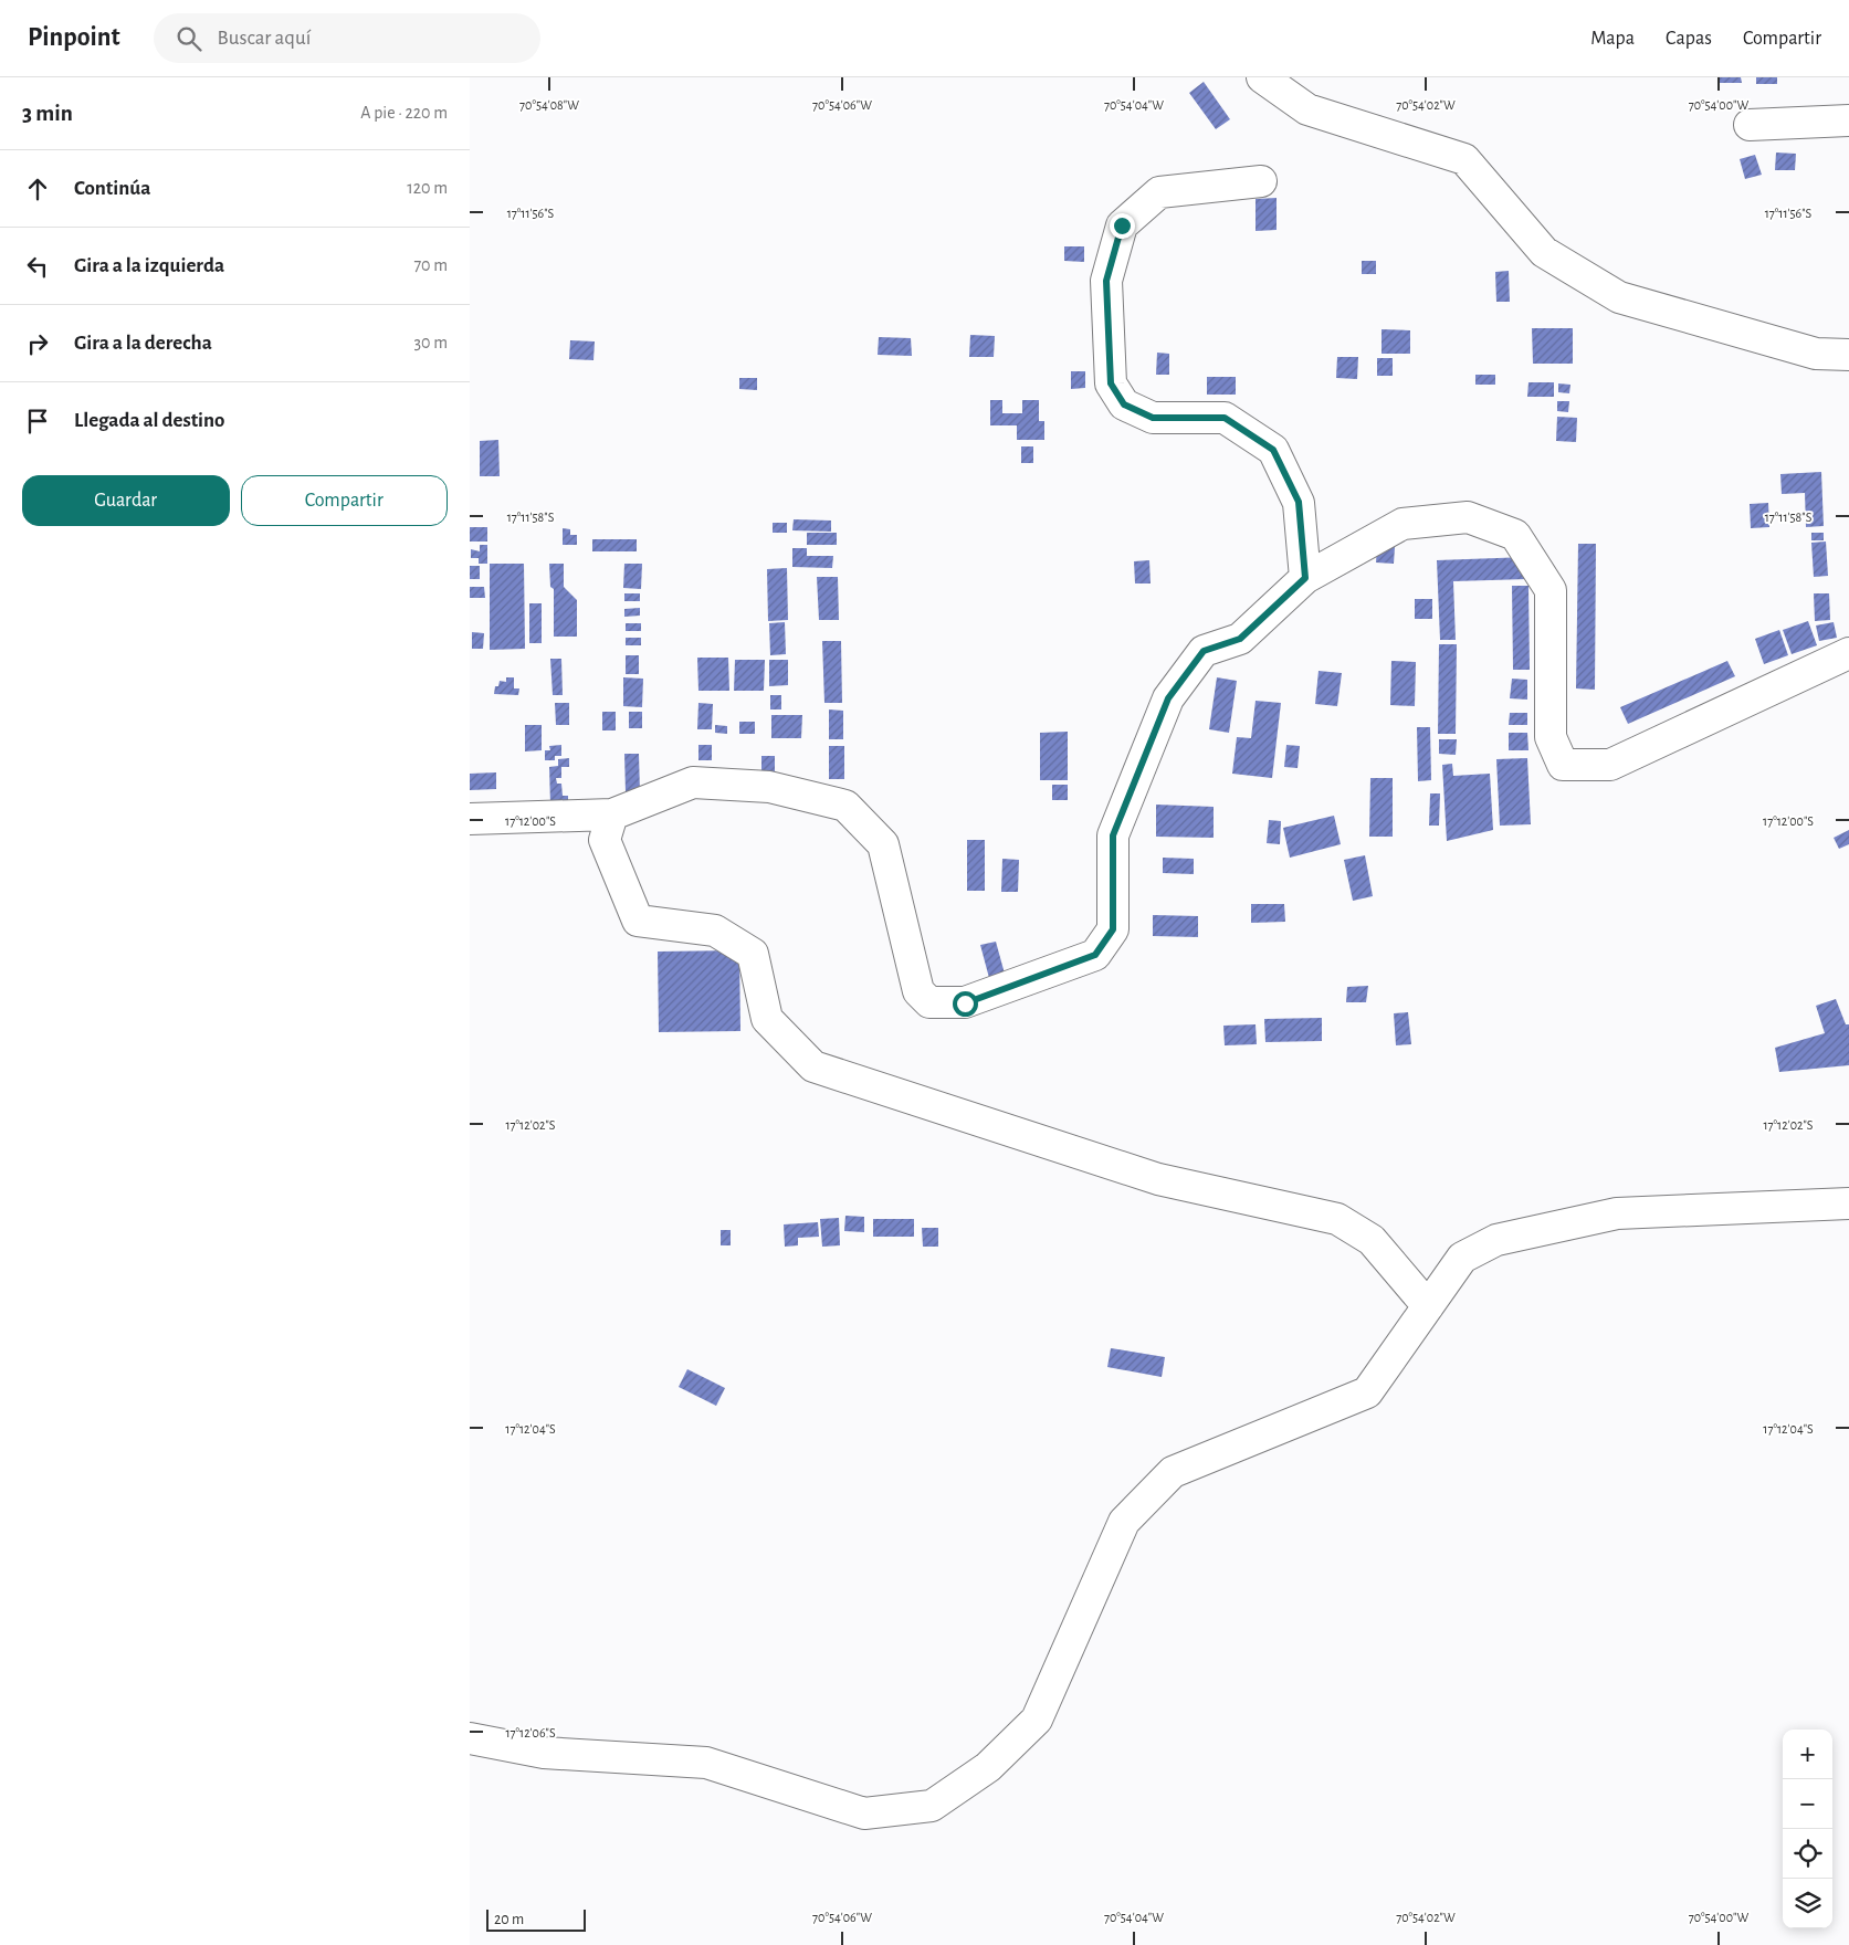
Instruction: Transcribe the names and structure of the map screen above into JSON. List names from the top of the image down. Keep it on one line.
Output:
{"scale_bar":"20 m","page":{"header":"Pinpoint","search":"Buscar aquí","nav":["Mapa","Capas","Compartir"],"heading":["3 min","A pie · 220 m"],"list":[["Continúa","120 m"],["Gira a la izquierda","70 m"],["Gira a la derecha","30 m"],"Llegada al destino"],"buttons":["Guardar","Compartir"],"map_buttons":["+","−"],"scale":"20 m"},"coordinates":["70°54'08\"W","70°54'06\"W","70°54'04\"W","70°54'02\"W","70°54'00\"W","17°11'56\"S","17°11'58\"S","17°12'00\"S","17°12'02\"S","17°12'04\"S","17°12'06\"S"]}
